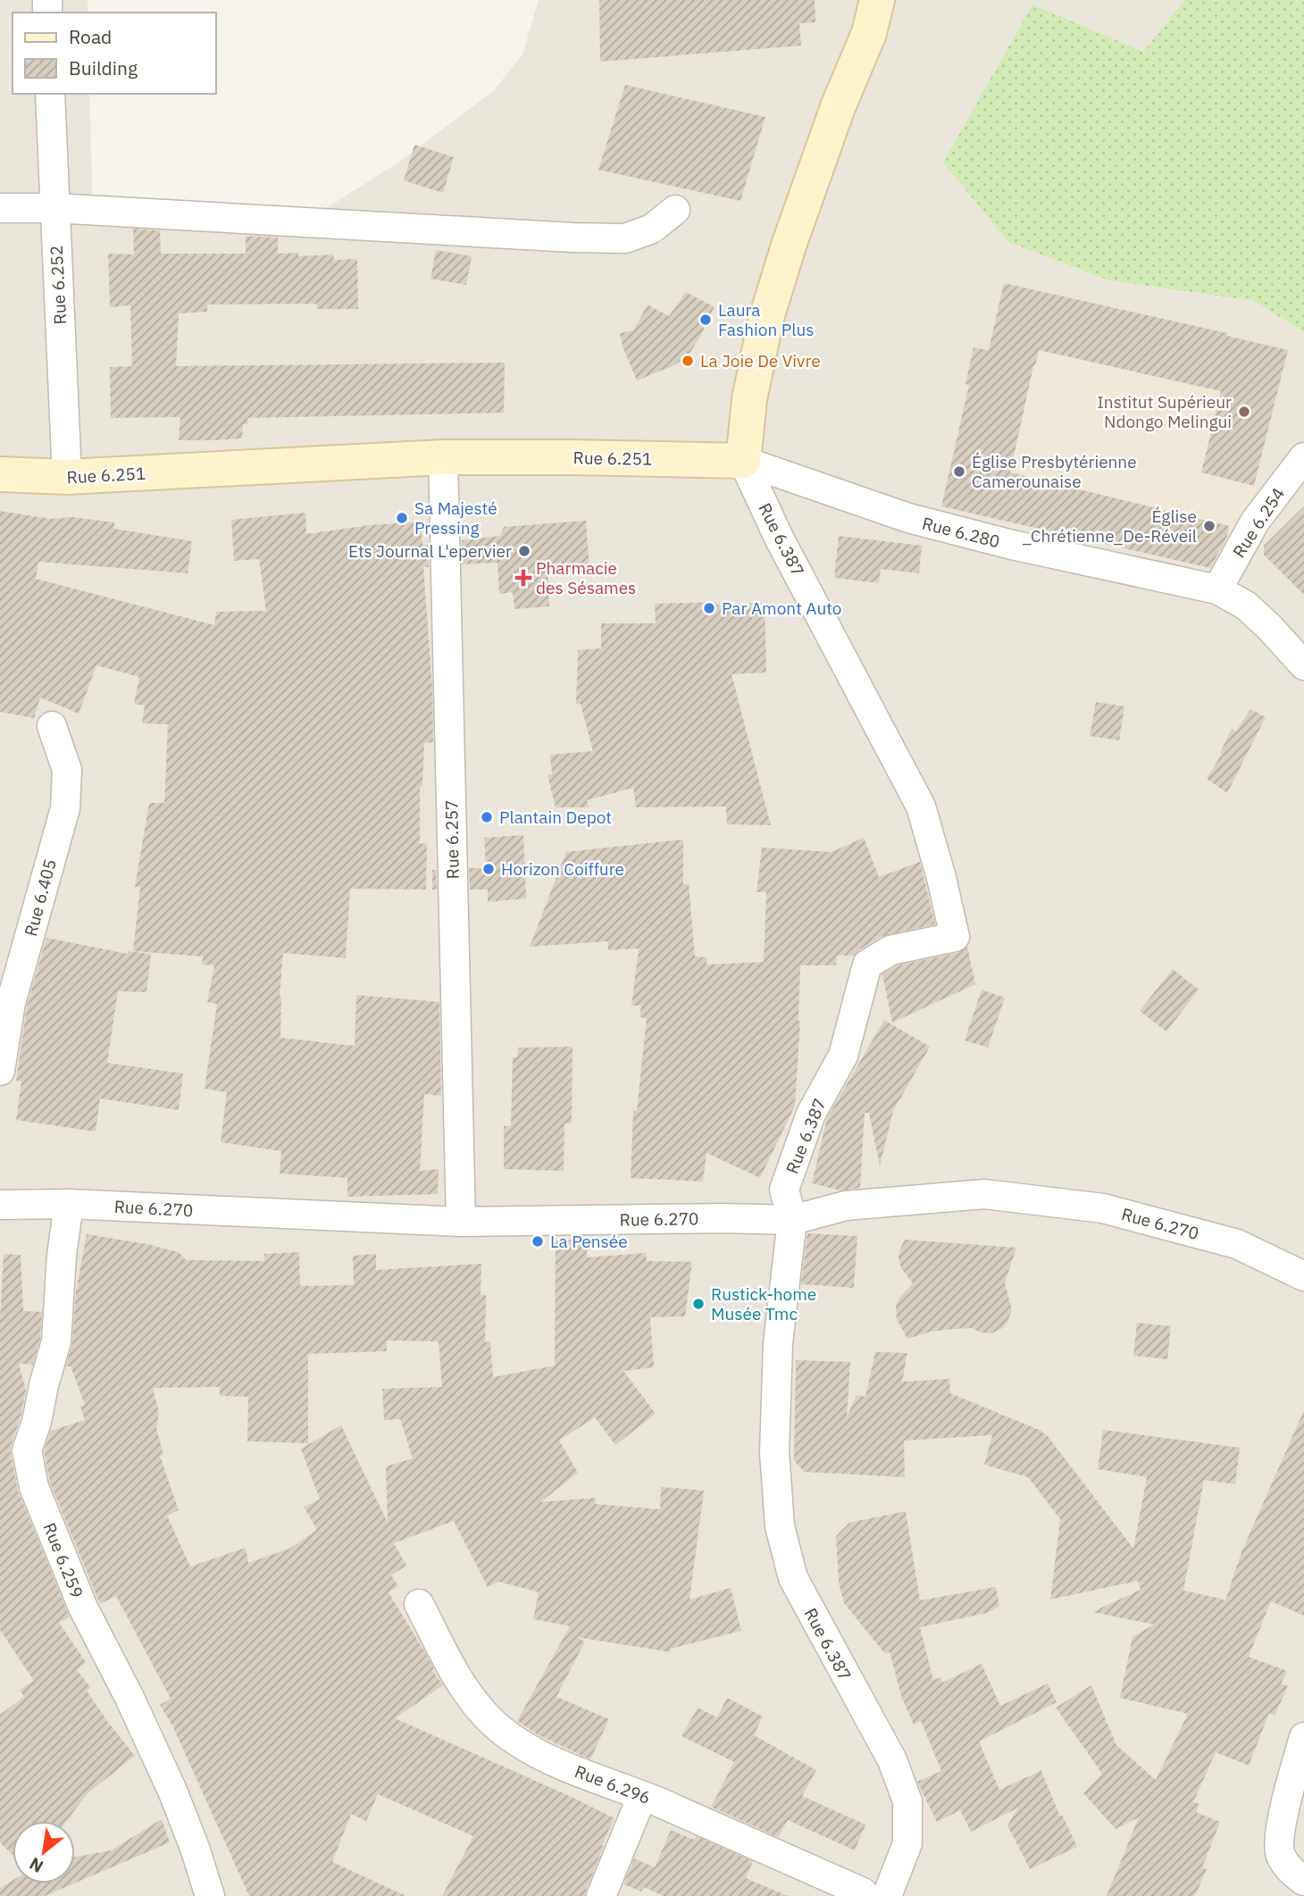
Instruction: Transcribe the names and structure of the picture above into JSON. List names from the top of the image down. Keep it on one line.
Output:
{"streets":{"main road":["Rue 6.251"],"street":["Rue 6.252","Rue 6.254","Rue 6.280","Rue 6.387","Rue 6.257","Rue 6.405","Rue 6.270","Rue 6.259","Rue 6.296"]},"crossings":[["Rue 6.252","Rue 6.251"],["Rue 6.251","Rue 6.280"],["Rue 6.251","Rue 6.387"],["Rue 6.251","Rue 6.257"],["Rue 6.254","Rue 6.280"],["Rue 6.280","Rue 6.387"],["Rue 6.387","Rue 6.270"],["Rue 6.257","Rue 6.270"],["Rue 6.270","Rue 6.259"]],"places":{"other":["Laura Fashion Plus","La Joie De Vivre","Institut Supérieur Ndongo Melingui","Église Presbytérienne Camerounaise","Sa Majesté Pressing","Église _Chrétienne_De-Réveil","Ets Journal L'epervier","Par Amont Auto","Plantain Depot","Horizon Coiffure","La Pensée","Rustick-home Musée Tmc"],"health":["Pharmacie des Sésames"]},"legend":["Road","Building"],"north":"bottom left"}
